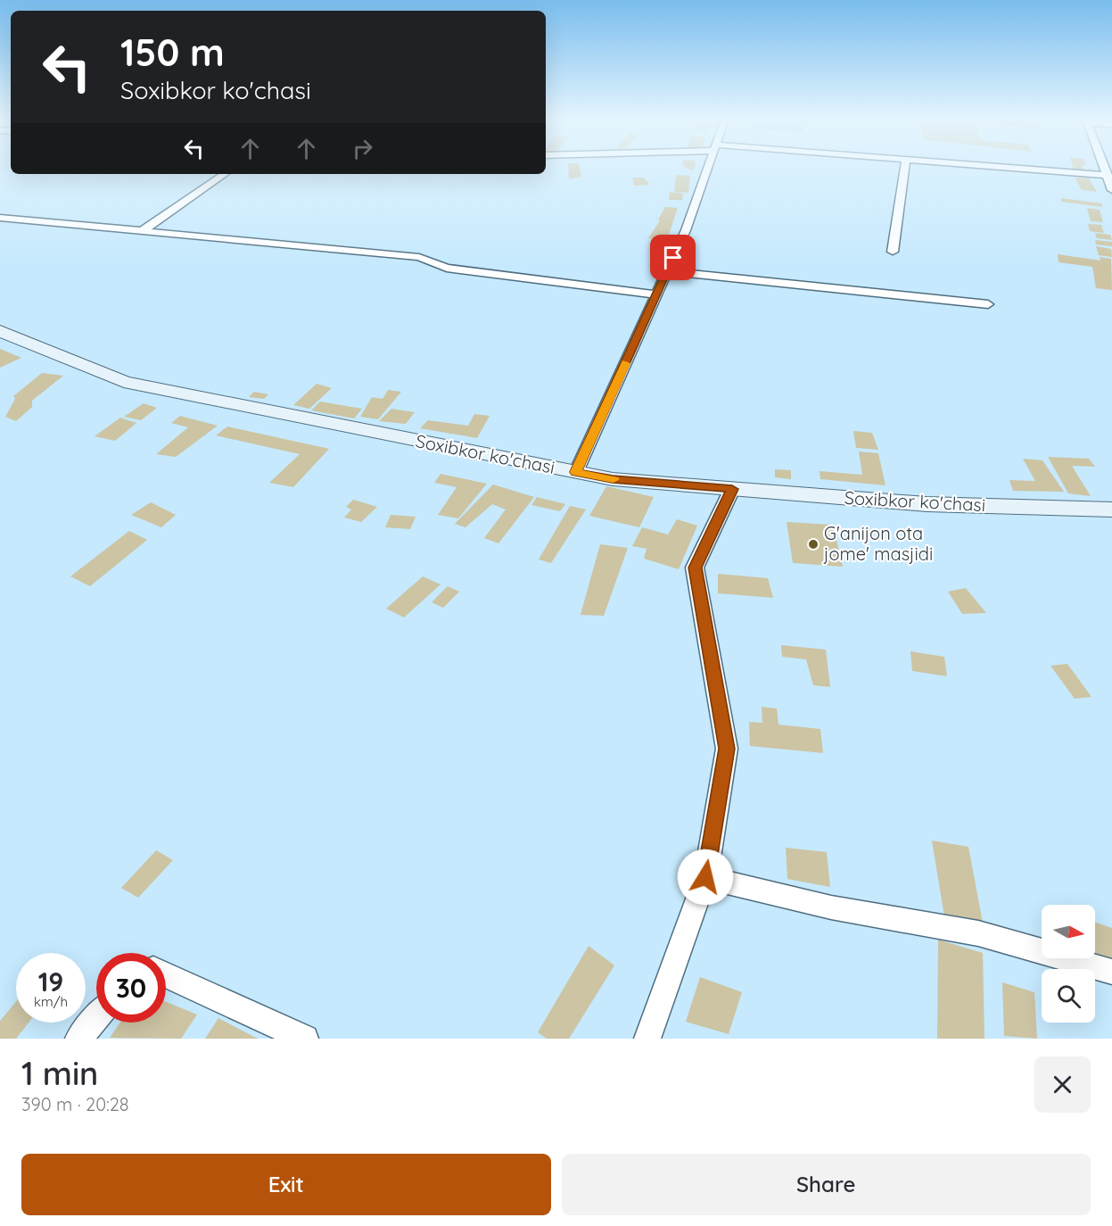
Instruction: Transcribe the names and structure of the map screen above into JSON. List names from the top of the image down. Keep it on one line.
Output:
{"streets":{"main road":["Soxibkor ko'chasi"]},"places":["G'anijon ota jome' masjidi"],"north":"right","page":{"turn":["150 m","Soxibkor ko'chasi"],"speed":"19 km/h","limit":"30","heading":["1 min","390 m · 20:28"],"buttons":["Exit","Share"]}}
